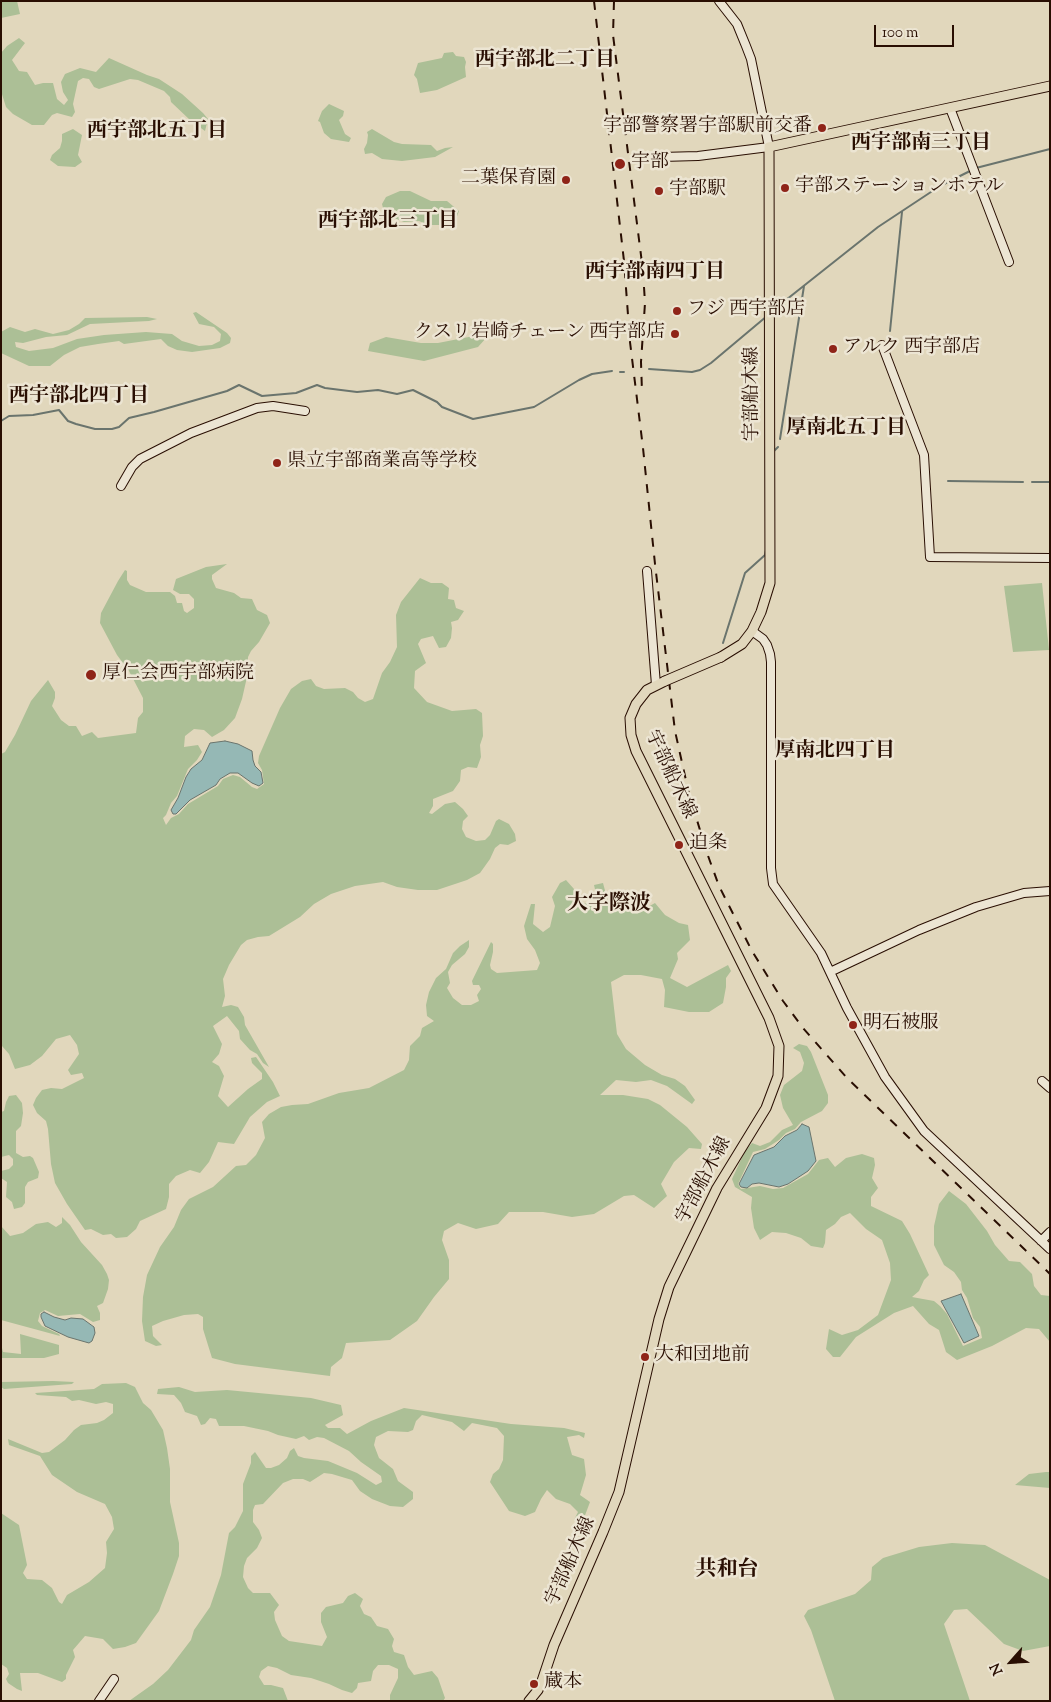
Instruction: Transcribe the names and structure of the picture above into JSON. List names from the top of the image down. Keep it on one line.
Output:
{"streets":{"main road":["宇部船木線"]},"districts":["西宇部北二丁目","西宇部北五丁目","西宇部南三丁目","西宇部北三丁目","西宇部南四丁目","西宇部北四丁目","厚南北五丁目","厚南北四丁目","大字際波","共和台"],"places":["宇部警察署宇部駅前交番","宇部","二葉保育園","宇部ステーションホテル","宇部駅","フジ 西宇部店","クスリ岩崎チェーン 西宇部店","アルク 西宇部店","県立宇部商業高等学校","厚仁会西宇部病院","迫条","明石被服","大和団地前","蔵本"],"scale_bar":"100 m","north":"bottom left"}
